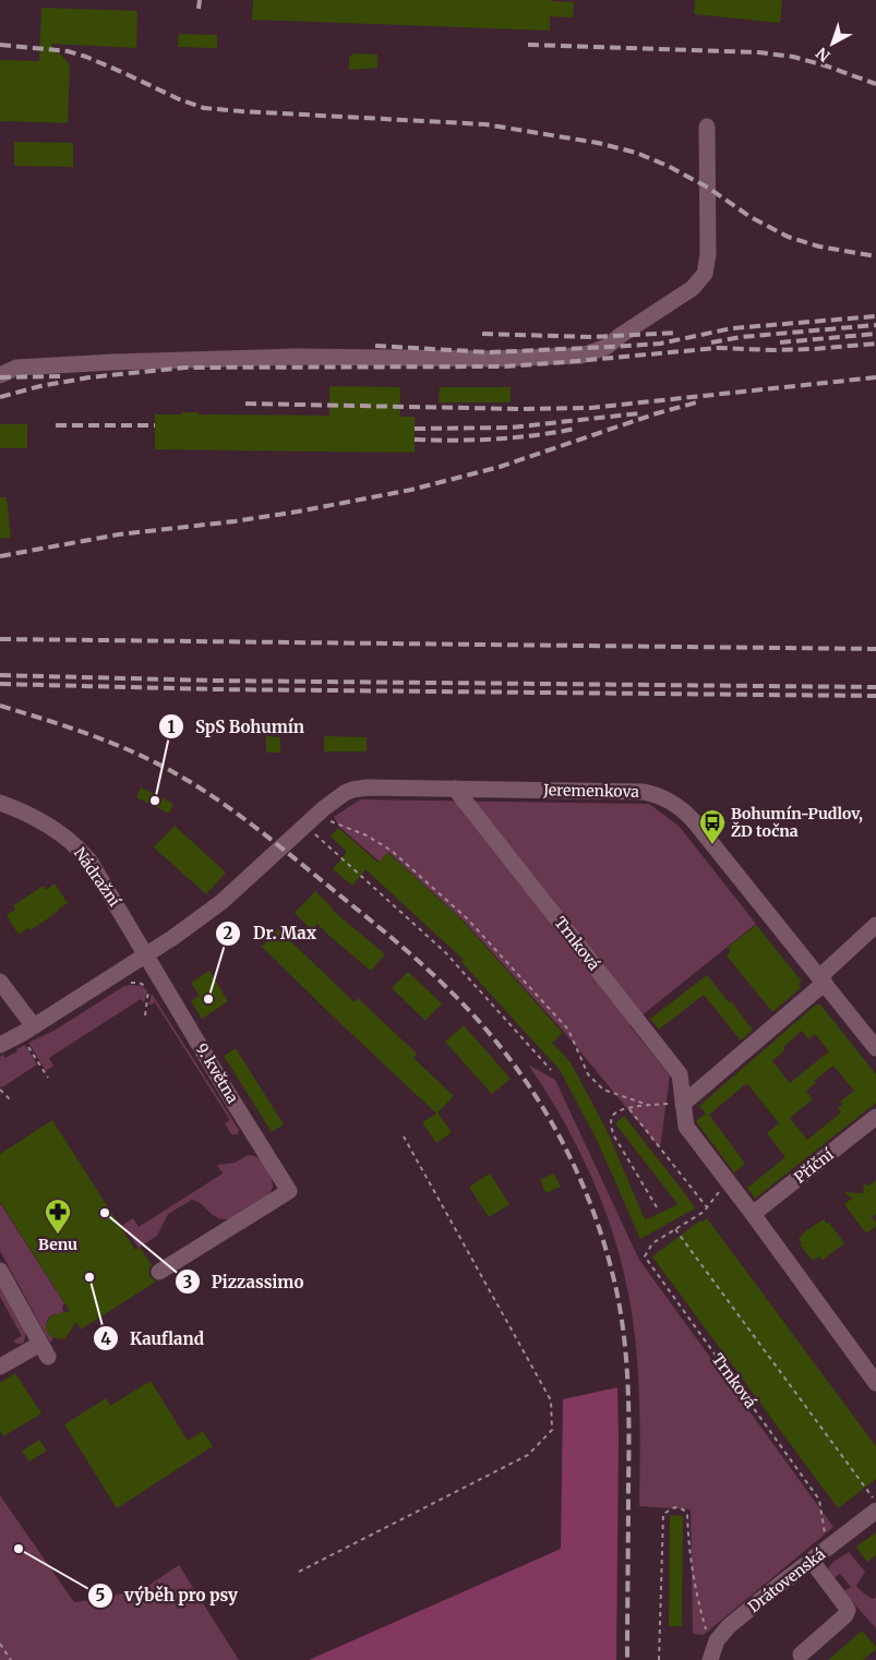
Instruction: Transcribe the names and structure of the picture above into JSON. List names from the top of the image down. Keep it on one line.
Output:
{"streets":{"street":["Jeremenkova","Nádražní","Trnková","9. května","Příční","Drátovenská"]},"crossings":[["Jeremenkova","Trnková"],["Nádražní","9. května"],["Trnková","Příční"],["Trnková","Drátovenská"]],"places":{"other":["SpS Bohumín","Dr. Max","Pizzassimo","Kaufland","výběh pro psy"],"bus stop":["Bohumín-Pudlov, ŽD točna"],"pharmacy":["Benu"]},"north":"bottom left"}
